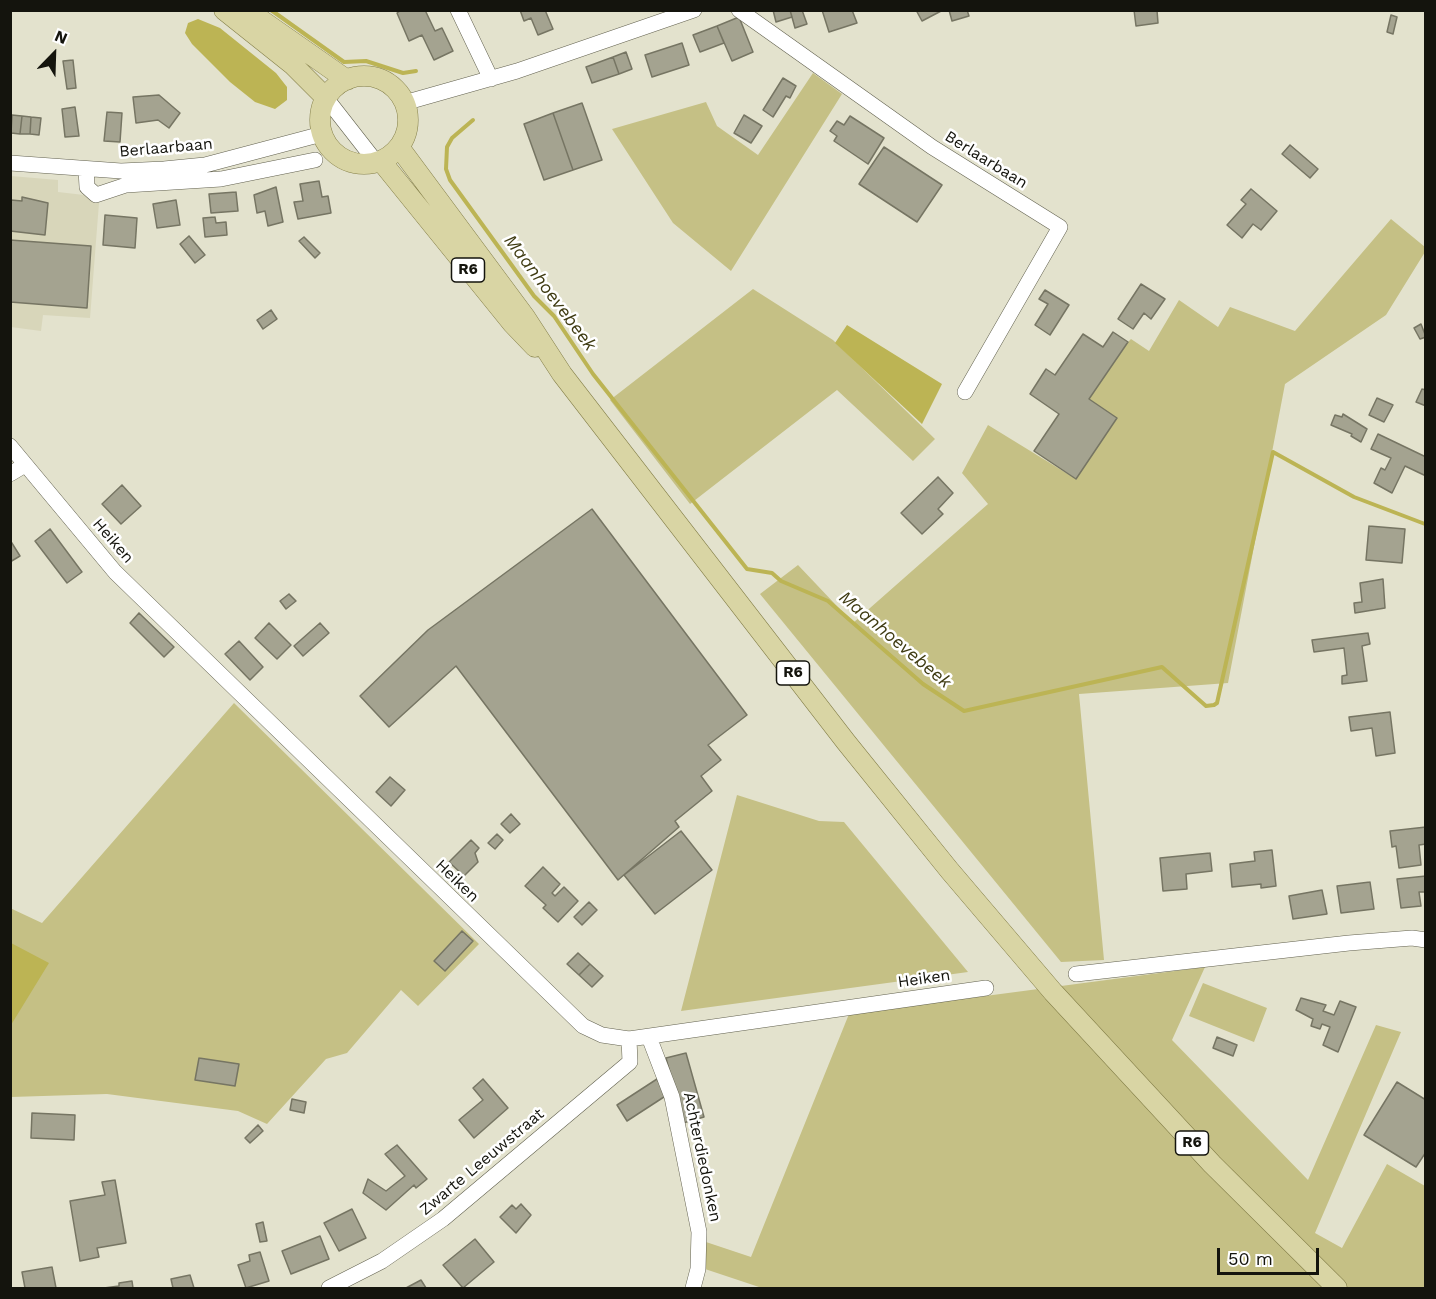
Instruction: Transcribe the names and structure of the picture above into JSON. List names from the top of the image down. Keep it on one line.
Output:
{"streets":{"main road":["R6"],"street":["Berlaarbaan","Heiken","Achterdiedonken","Zwarte Leeuwstraat"]},"crossings":[["Heiken","Achterdiedonken"],["Heiken","Zwarte Leeuwstraat"]],"water":["Maanhoevebeek"],"scale_bar":"50 m","north":"top right"}
